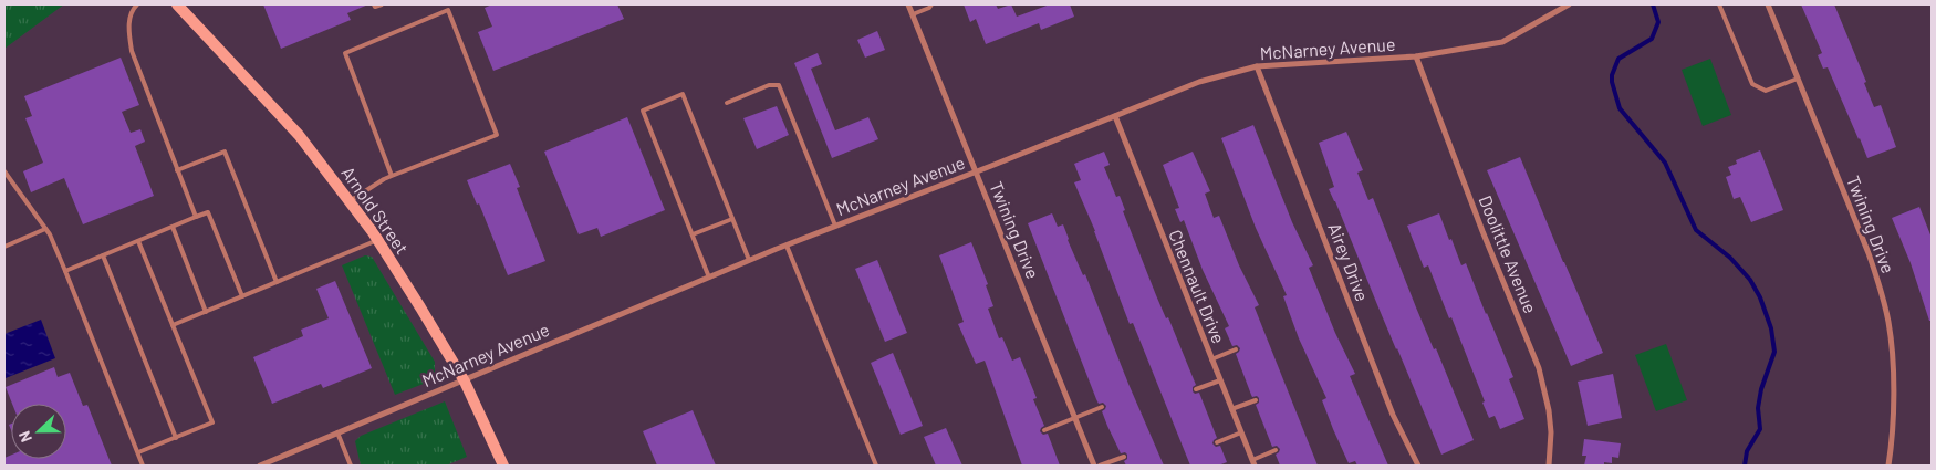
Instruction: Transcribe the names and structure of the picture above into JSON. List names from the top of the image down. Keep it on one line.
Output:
{"streets":{"main road":["Arnold Street"],"street":["McNarney Avenue","Twining Drive","Doolittle Avenue","Airey Drive","Chennault Drive"]},"crossings":[["McNarney Avenue","Arnold Street"],["McNarney Avenue","Twining Drive"],["McNarney Avenue","Doolittle Avenue"],["McNarney Avenue","Airey Drive"],["McNarney Avenue","Chennault Drive"]],"north":"left"}
